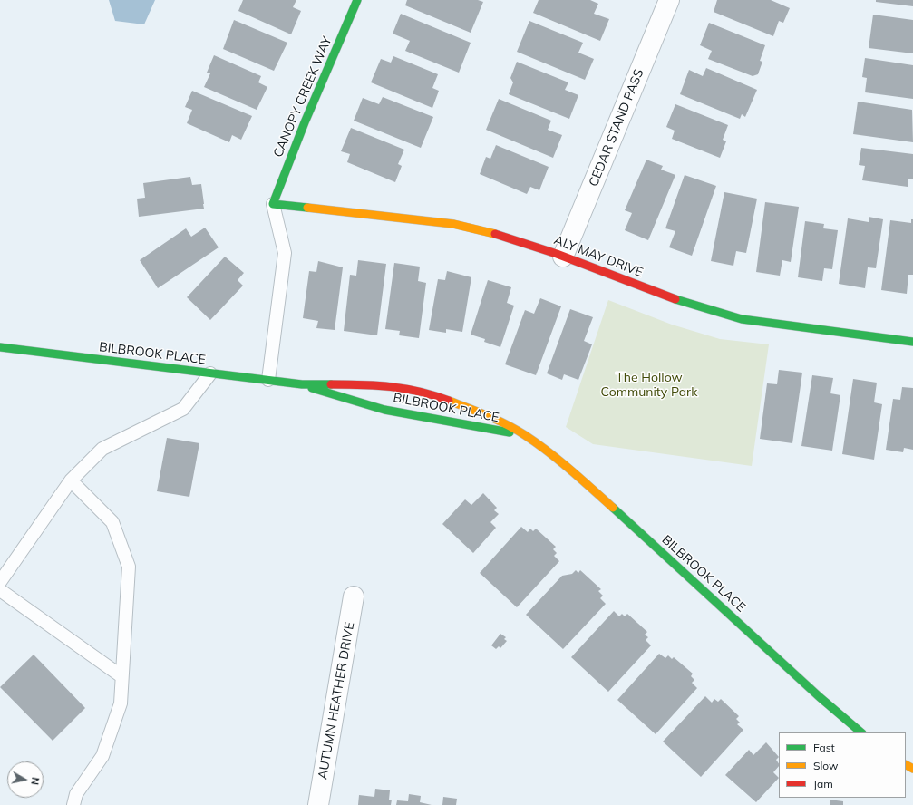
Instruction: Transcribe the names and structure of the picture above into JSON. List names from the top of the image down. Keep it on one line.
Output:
{"streets":{"street":["CANOPY CREEK WAY","CEDAR STAND PASS","ALY MAY DRIVE","BILBROOK PLACE","AUTUMN HEATHER DRIVE"]},"crossings":[["CANOPY CREEK WAY","ALY MAY DRIVE"],["CEDAR STAND PASS","ALY MAY DRIVE"]],"parks":["The Hollow Community Park"],"legend":["Fast","Slow","Jam"],"north":"right"}
